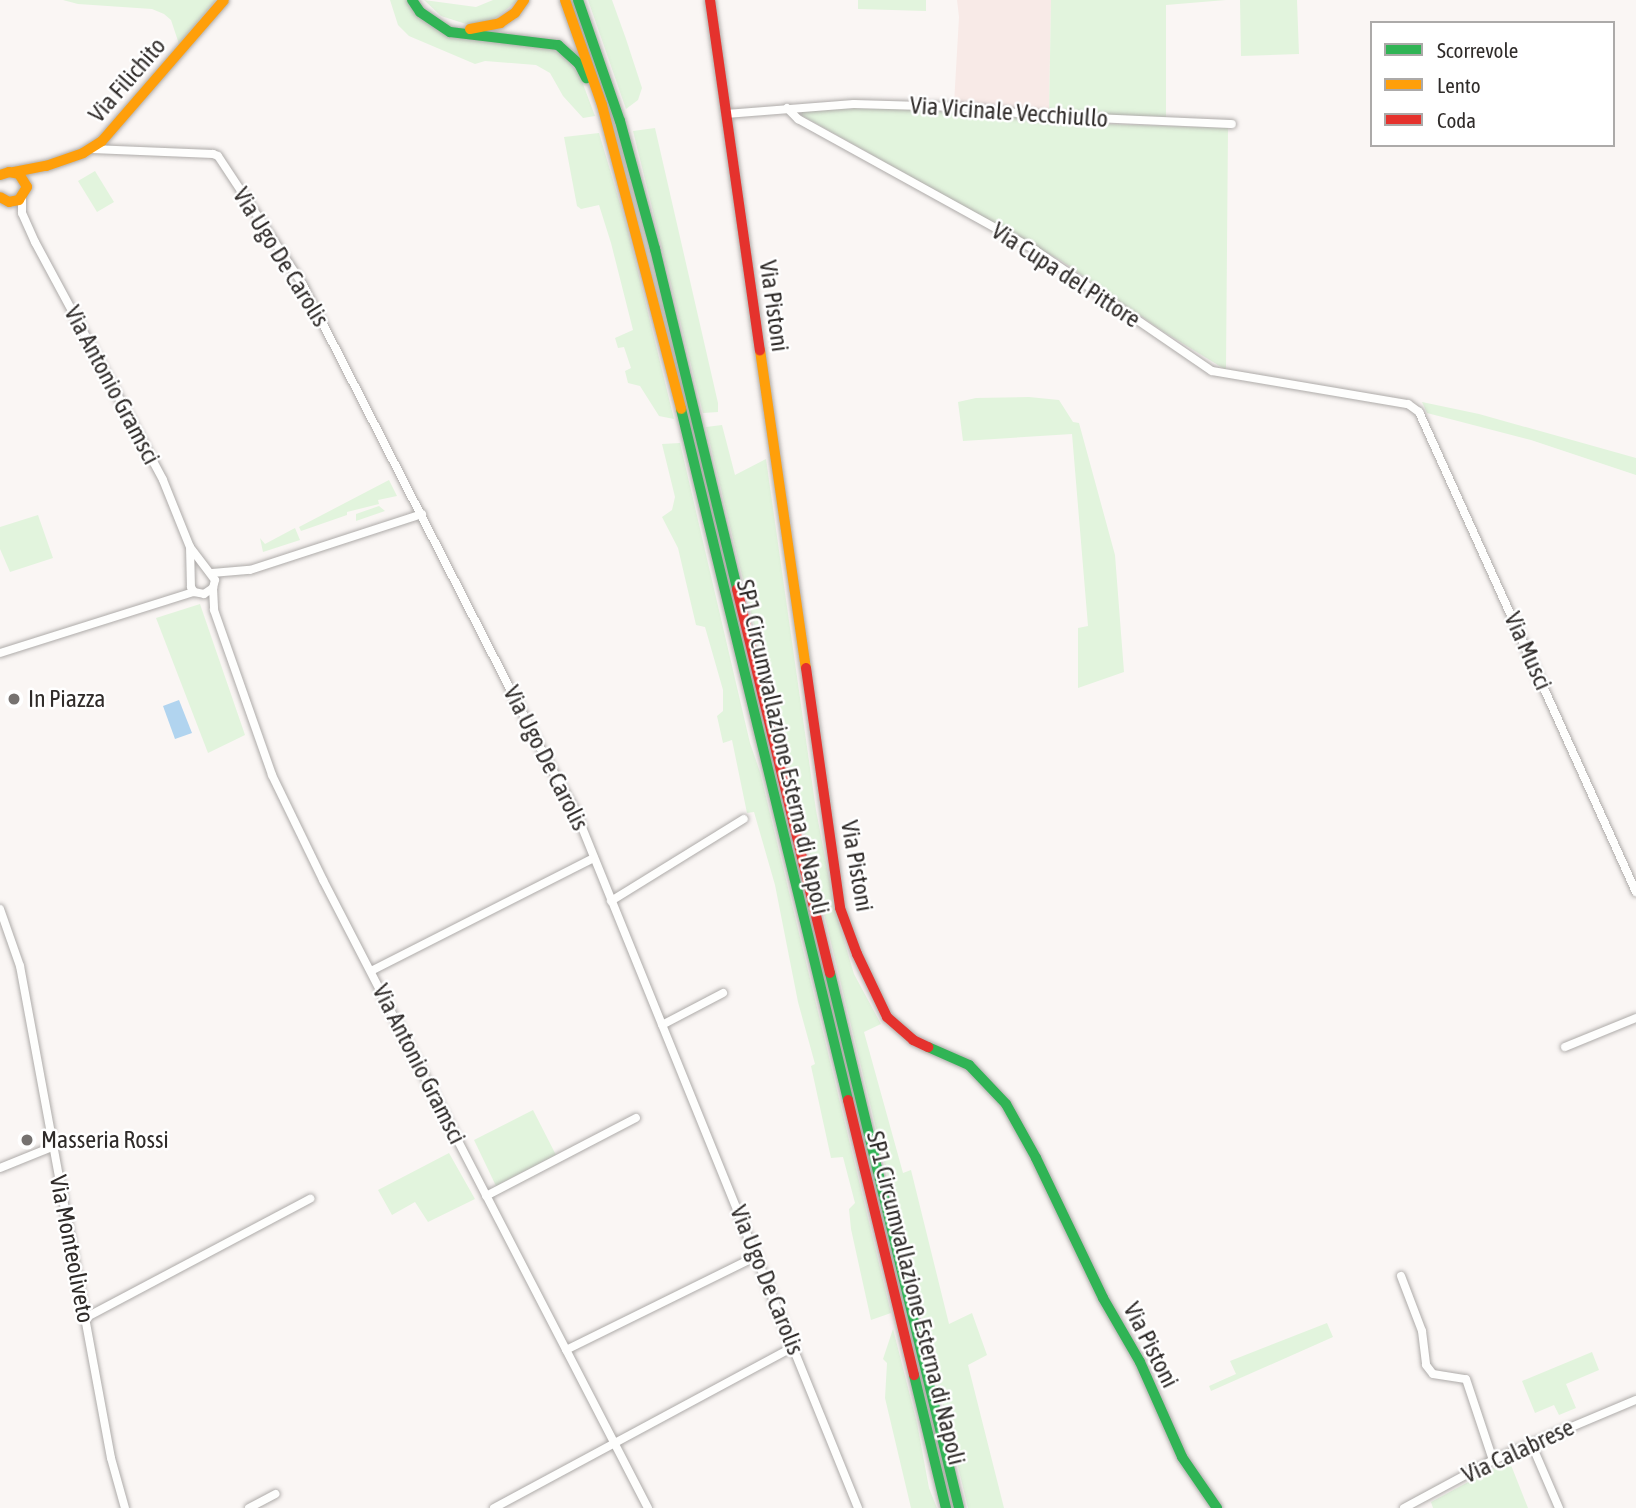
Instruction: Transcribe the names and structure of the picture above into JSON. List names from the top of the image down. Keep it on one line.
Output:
{"streets":{"main road":["Via Filichito","Via Pistoni","SP1 Circumvallazione Esterna di Napoli"],"street":["Via Vicinale Vecchiullo","Via Ugo De Carolis","Via Cupa del Pittore","Via Antonio Gramsci","Via Musci","Via Monteoliveto","Via Calabrese"]},"crossings":[["Via Filichito","Via Ugo De Carolis"],["Via Filichito","Via Antonio Gramsci"],["Via Vicinale Vecchiullo","Via Cupa del Pittore"],["Via Cupa del Pittore","Via Musci"]],"places":["In Piazza","Masseria Rossi"],"legend":["Scorrevole","Lento","Coda"]}
